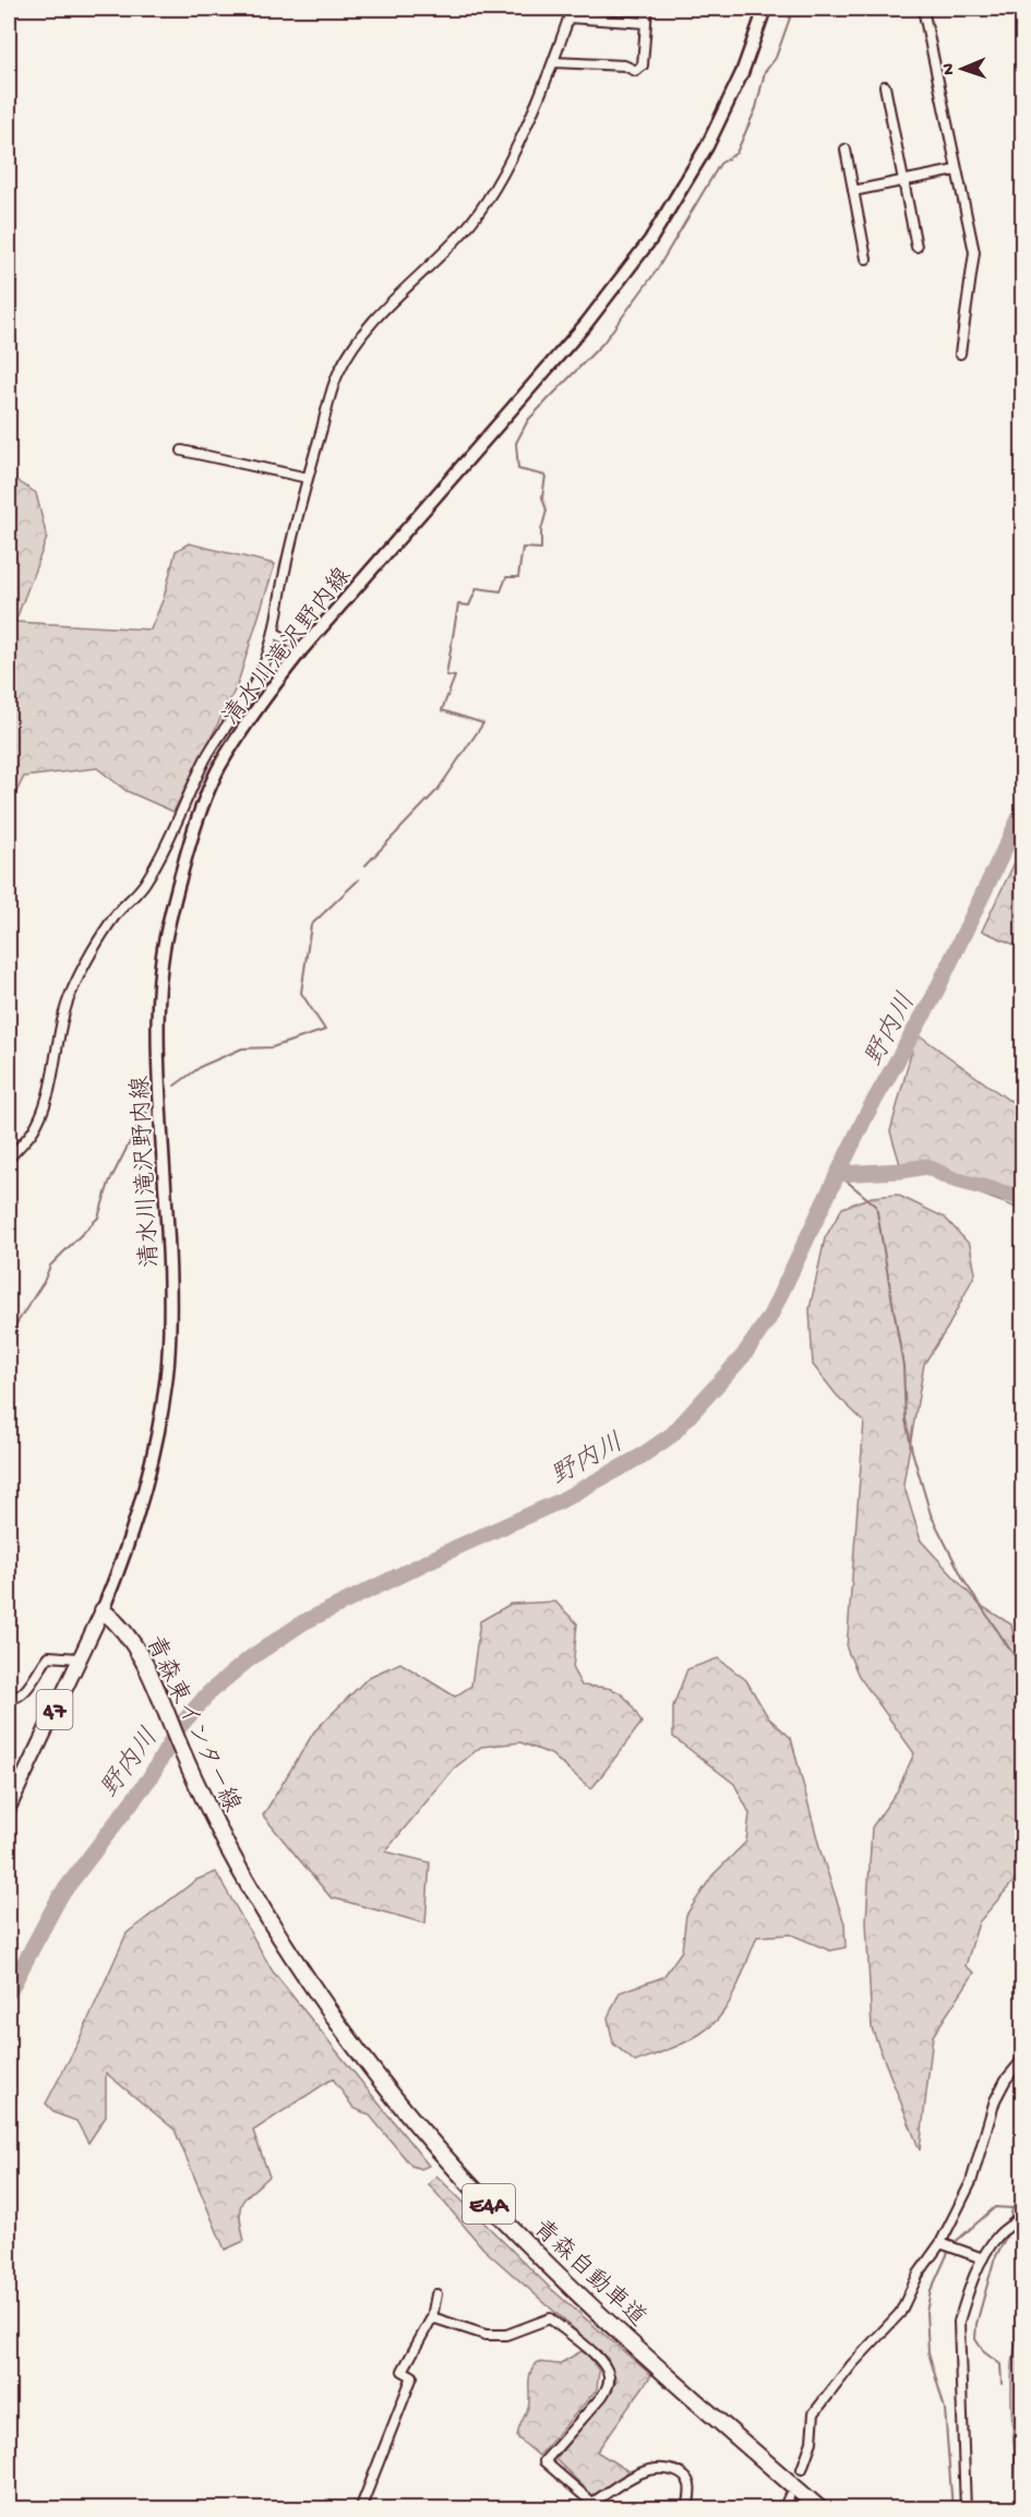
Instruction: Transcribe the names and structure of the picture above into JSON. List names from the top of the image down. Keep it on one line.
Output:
{"streets":{"highway":["青森東インター線","E4A","青森自動車道"],"main road":["清水川滝沢野内線","47"]},"crossings":[["清水川滝沢野内線","47"],["清水川滝沢野内線","青森東インター線"],["47","青森東インター線"],["青森東インター線","青森自動車道"]],"water":["野内川"],"north":"left"}
